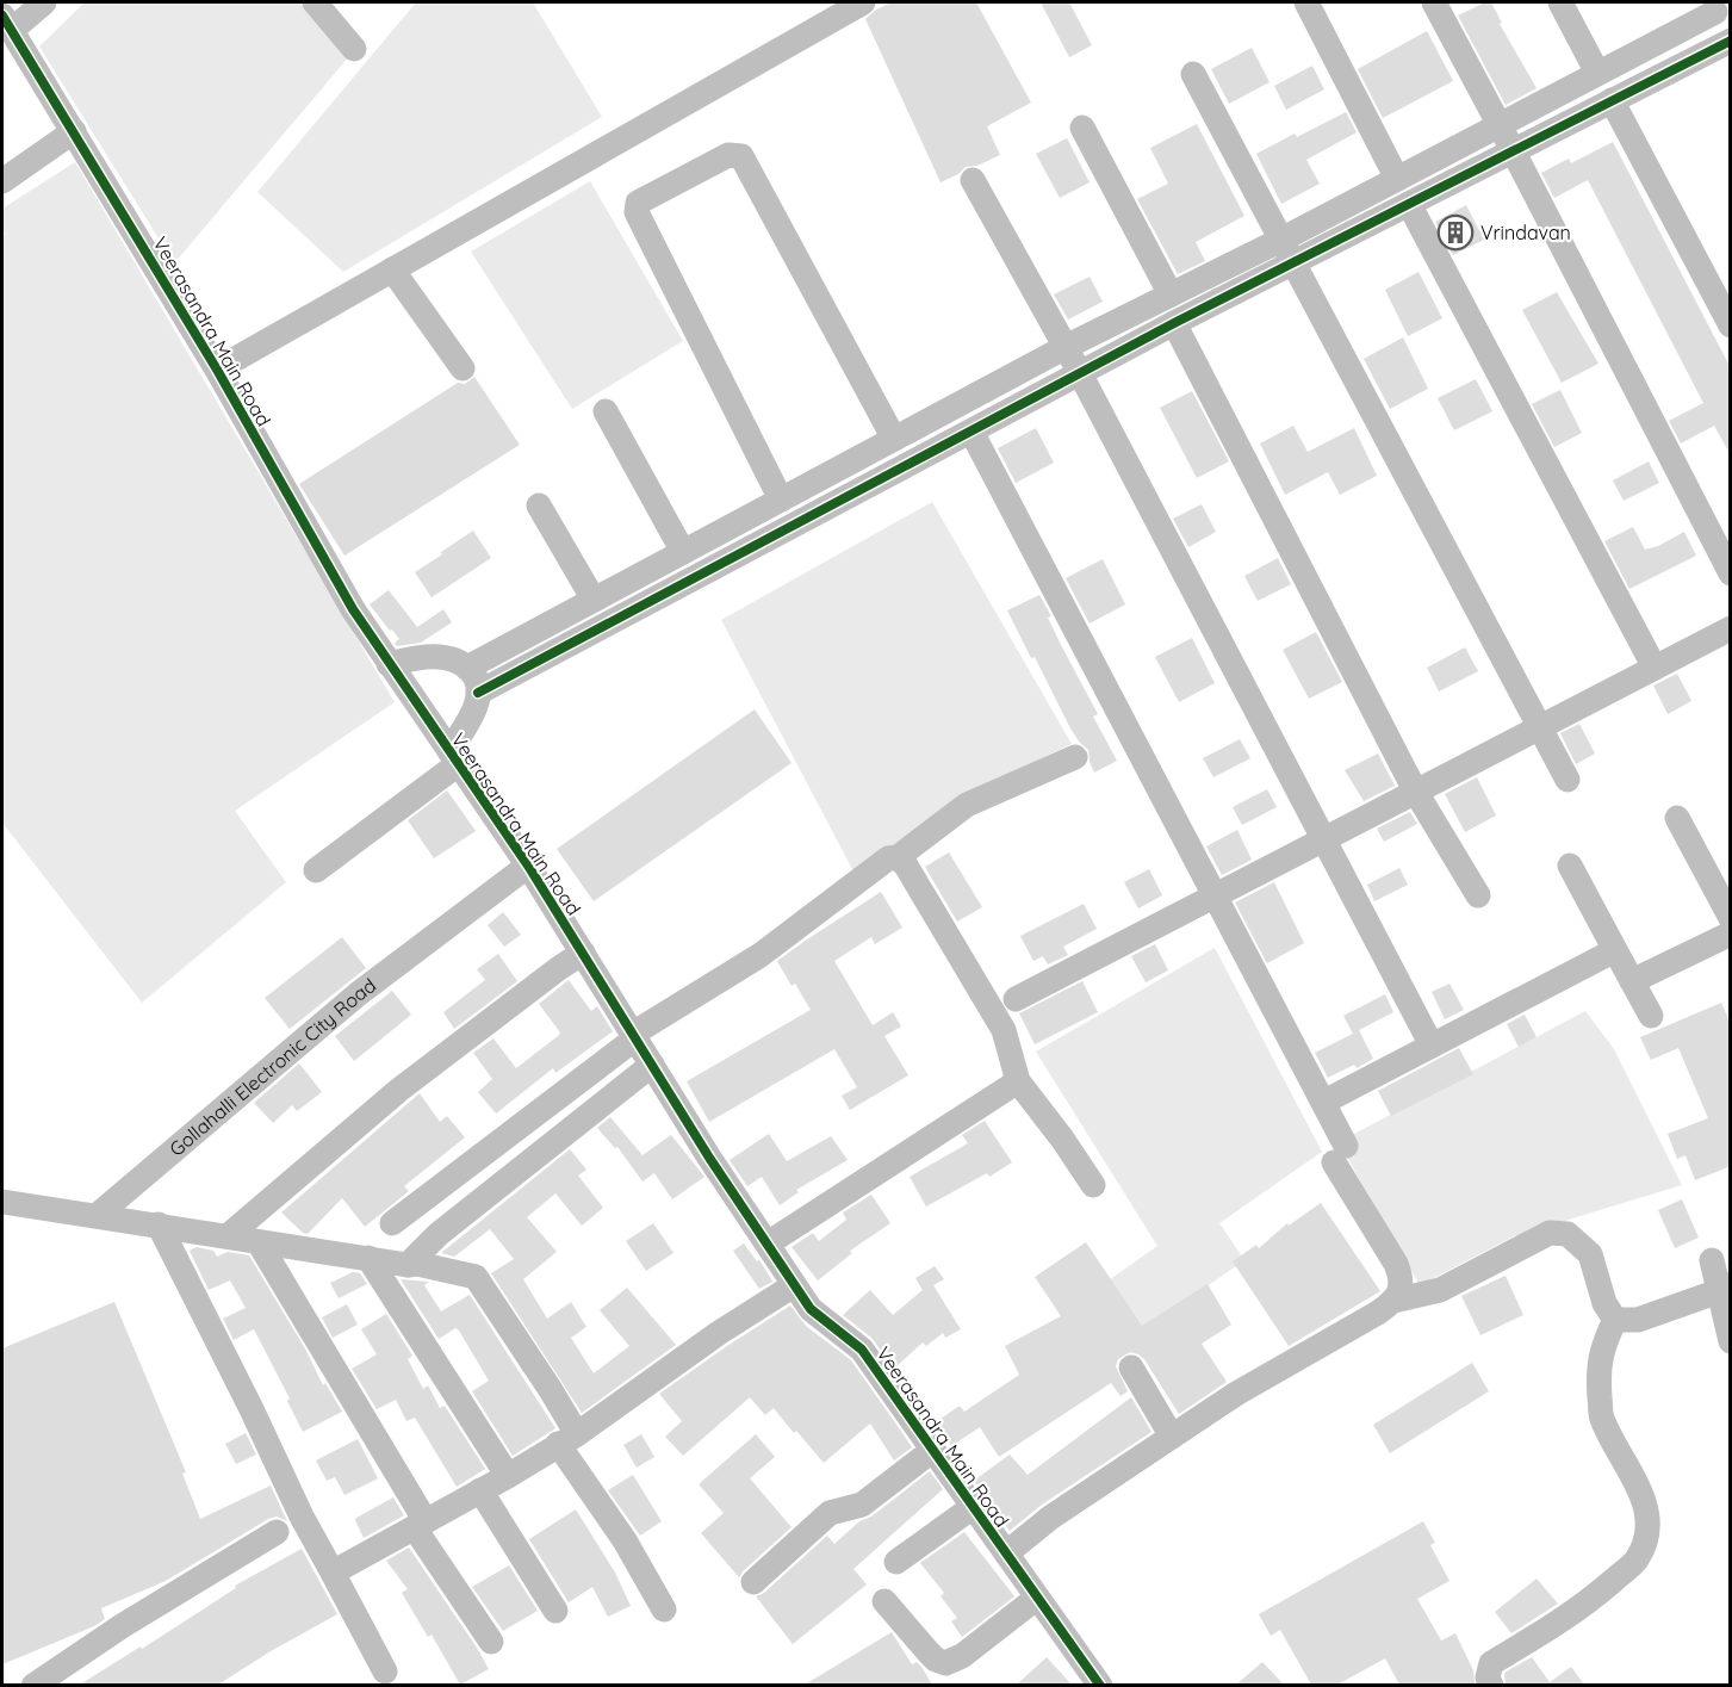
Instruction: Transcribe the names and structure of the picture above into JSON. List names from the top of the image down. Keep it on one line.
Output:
{"streets":{"street":["Veerasandra Main Road","Gollahalli Electronic City Road"]},"crossings":[["Veerasandra Main Road","Gollahalli Electronic City Road"]],"places":{"building":["Vrindavan"]}}
